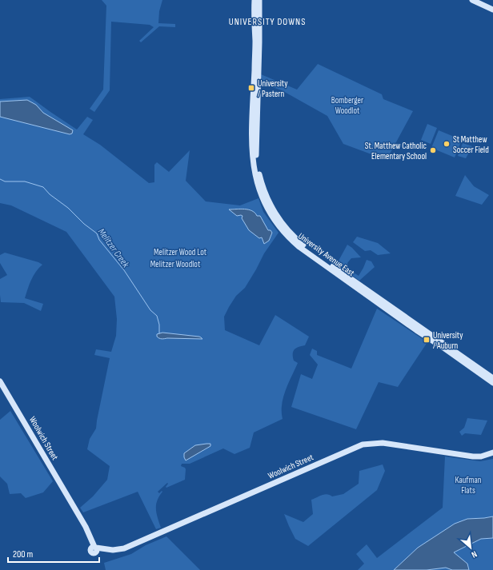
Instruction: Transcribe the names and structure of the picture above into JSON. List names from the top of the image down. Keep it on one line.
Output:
{"streets":{"main road":["University Avenue East","Woolwich Street"]},"districts":["UNIVERSITY DOWNS"],"water":["Melitzer Creek"],"parks":["Bomberger Woodlot","Melitzer Wood Lot","Melitzer Woodlot","Kaufman Flats"],"places":{"transit":["University / Pastern","University / Auburn"],"other":["St Matthew Soccer Field","St. Matthew Catholic Elementary School"]},"scale_bar":"200 m","north":"bottom right"}
